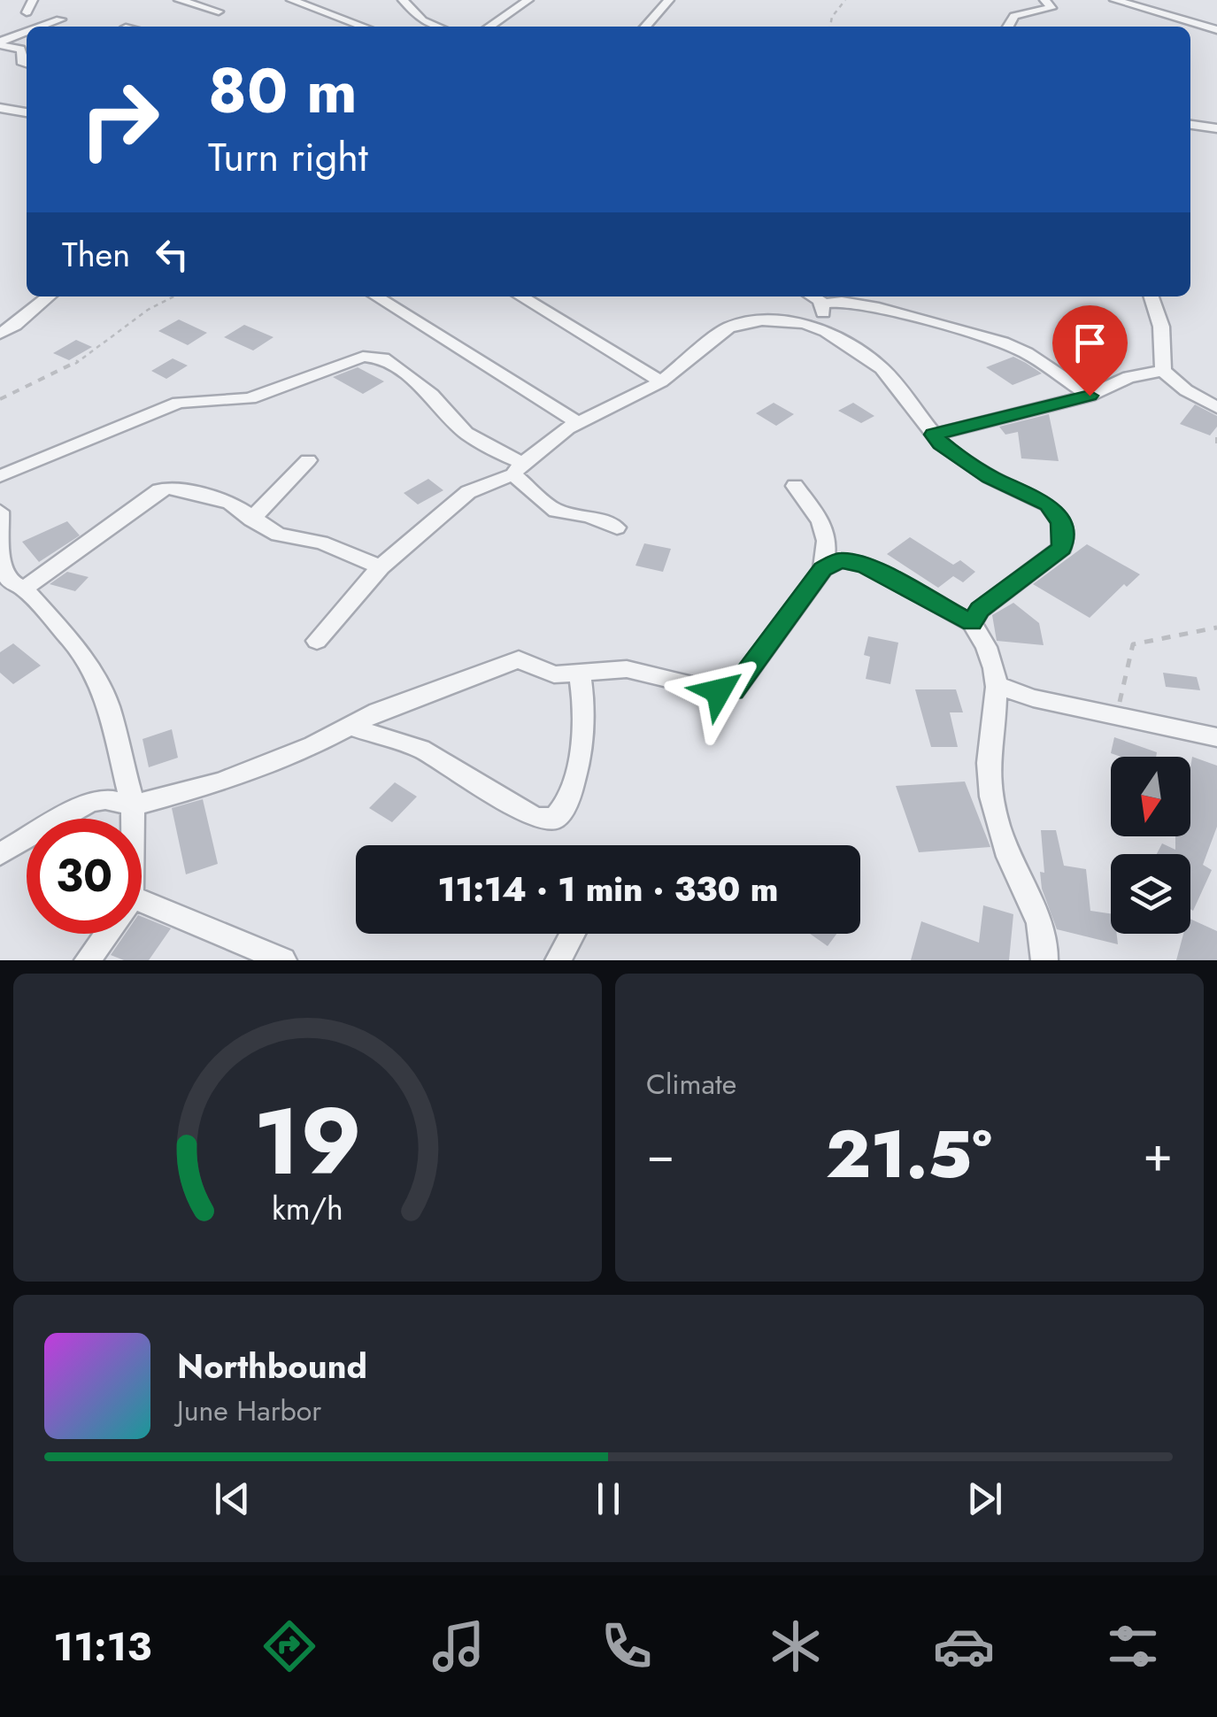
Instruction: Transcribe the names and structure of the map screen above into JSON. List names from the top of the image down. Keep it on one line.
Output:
{"north":"bottom","page":{"turn":["80 m","Turn right"],"then":"Then","limit":"30","trip":"11:14 · 1 min · 330 m","tile":"Climate","heat":["−","21.5°","+"],"song":["Northbound","June Harbor"],"tabs":"11:13","gauge":["19","km/h"]}}
